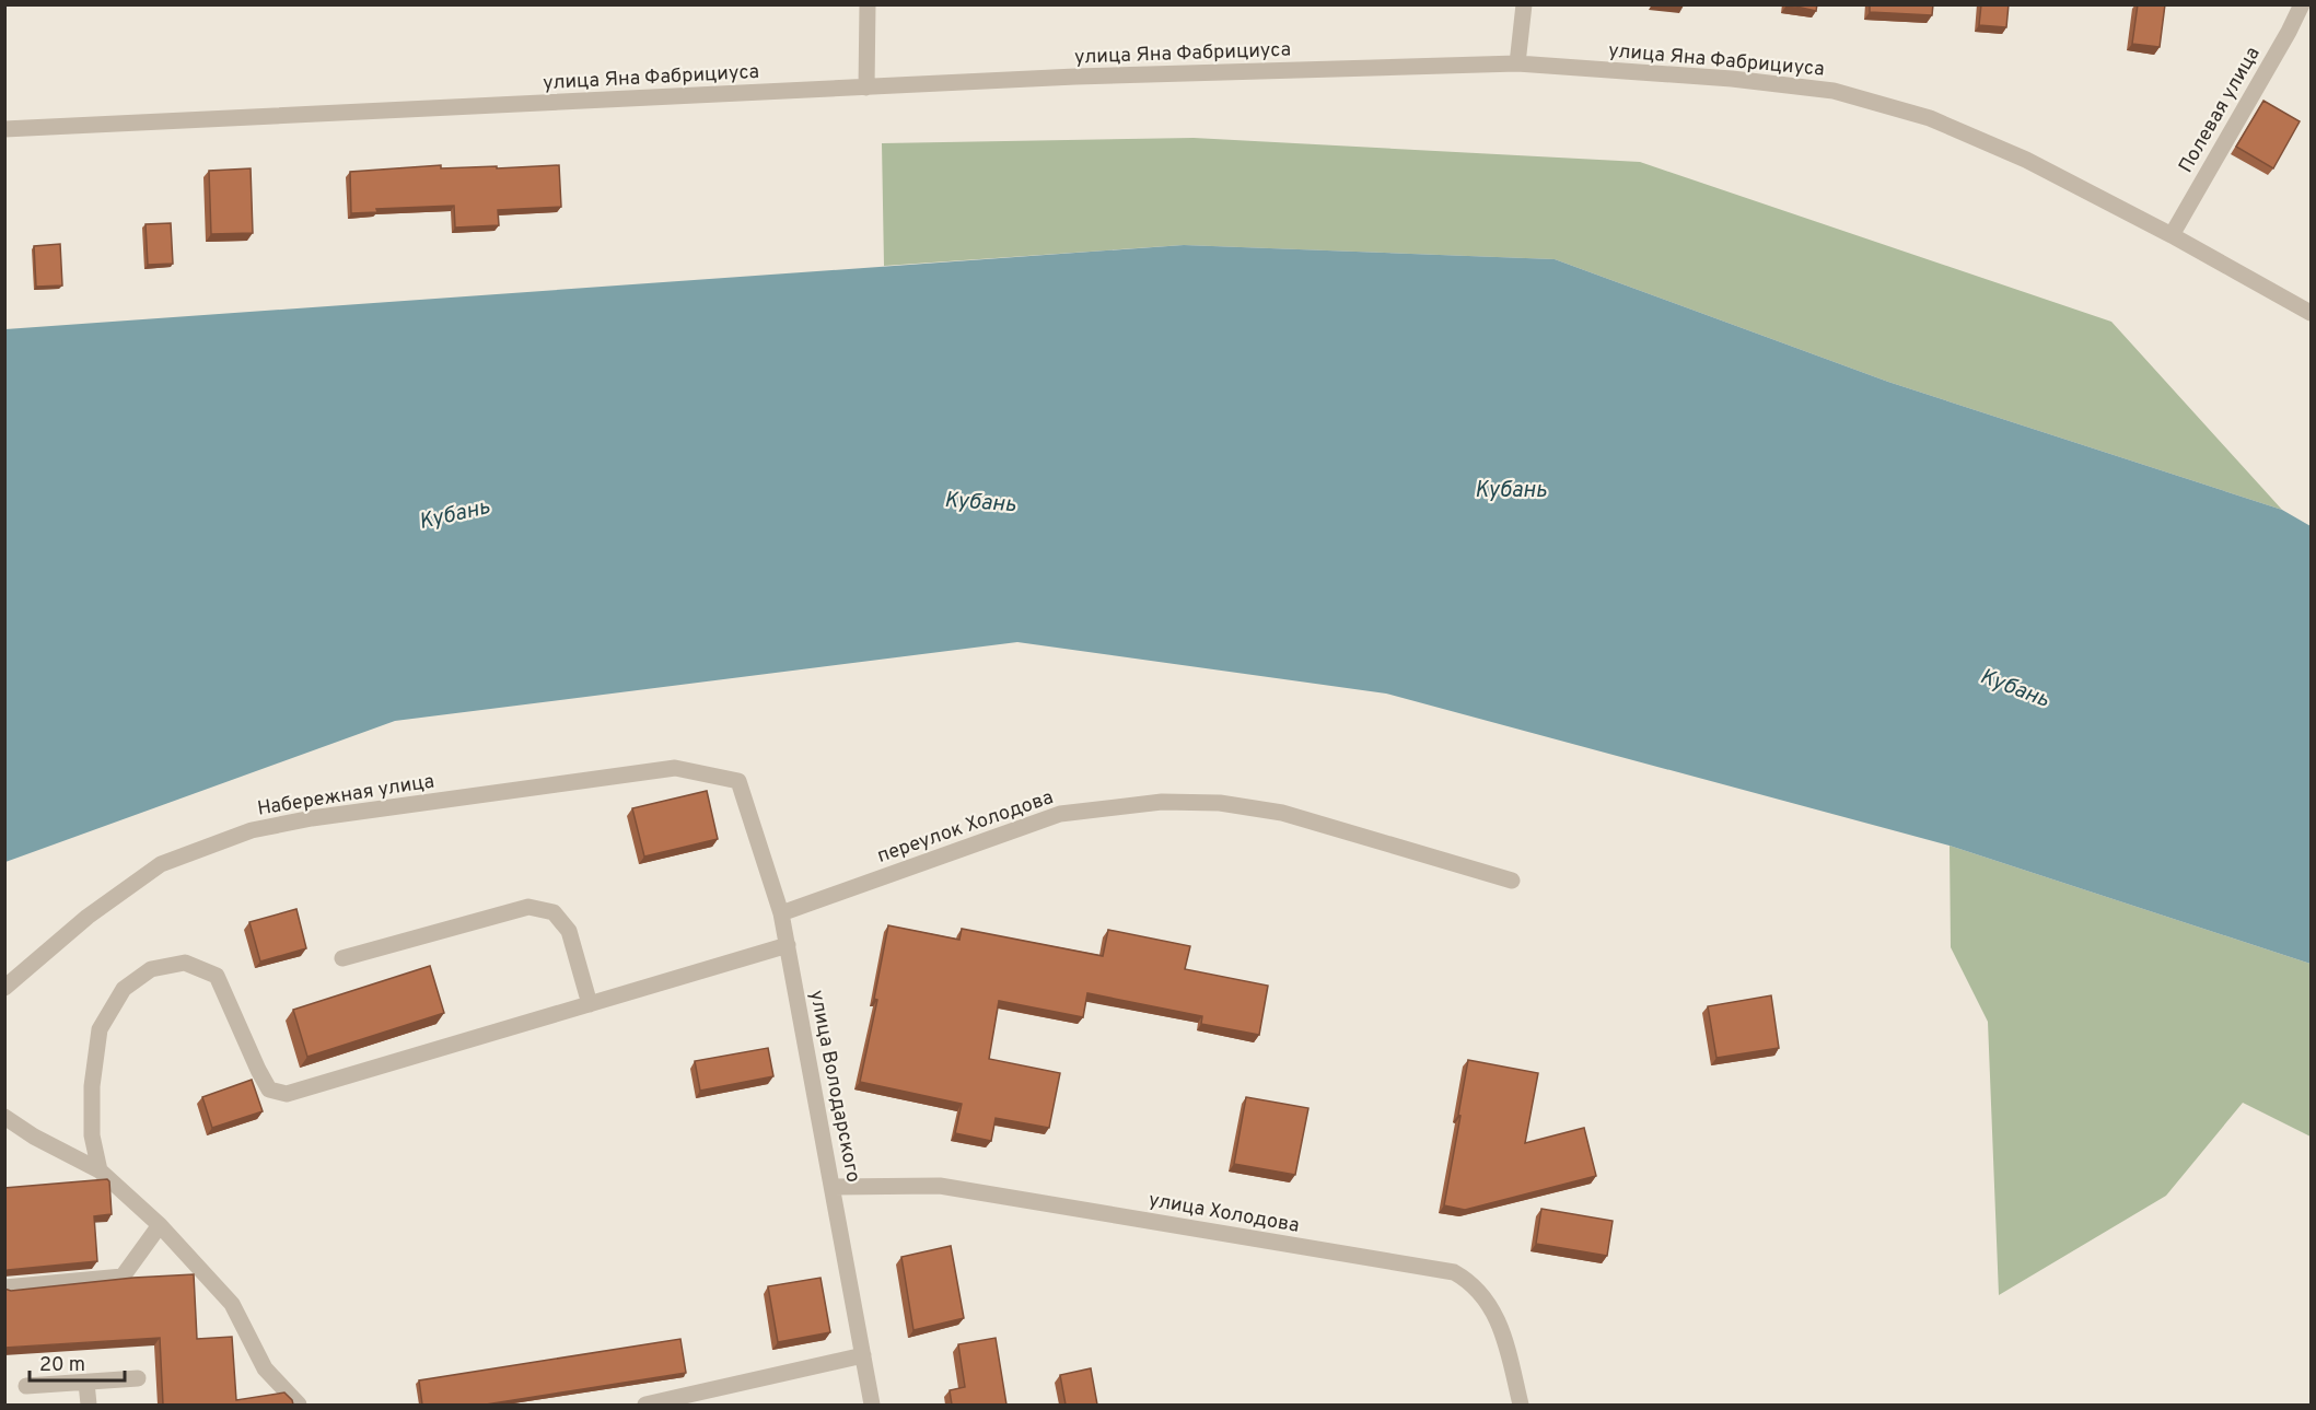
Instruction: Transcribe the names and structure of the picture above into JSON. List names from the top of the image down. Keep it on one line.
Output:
{"streets":{"street":["улица Яна Фабрициуса","Полевая улица","Набережная улица","переулок Холодова","улица Володарского","улица Холодова"]},"crossings":[["улица Яна Фабрициуса","Полевая улица"],["Набережная улица","улица Володарского"],["переулок Холодова","улица Володарского"],["улица Володарского","улица Холодова"]],"water":["Кубань"],"scale_bar":"20 m"}
